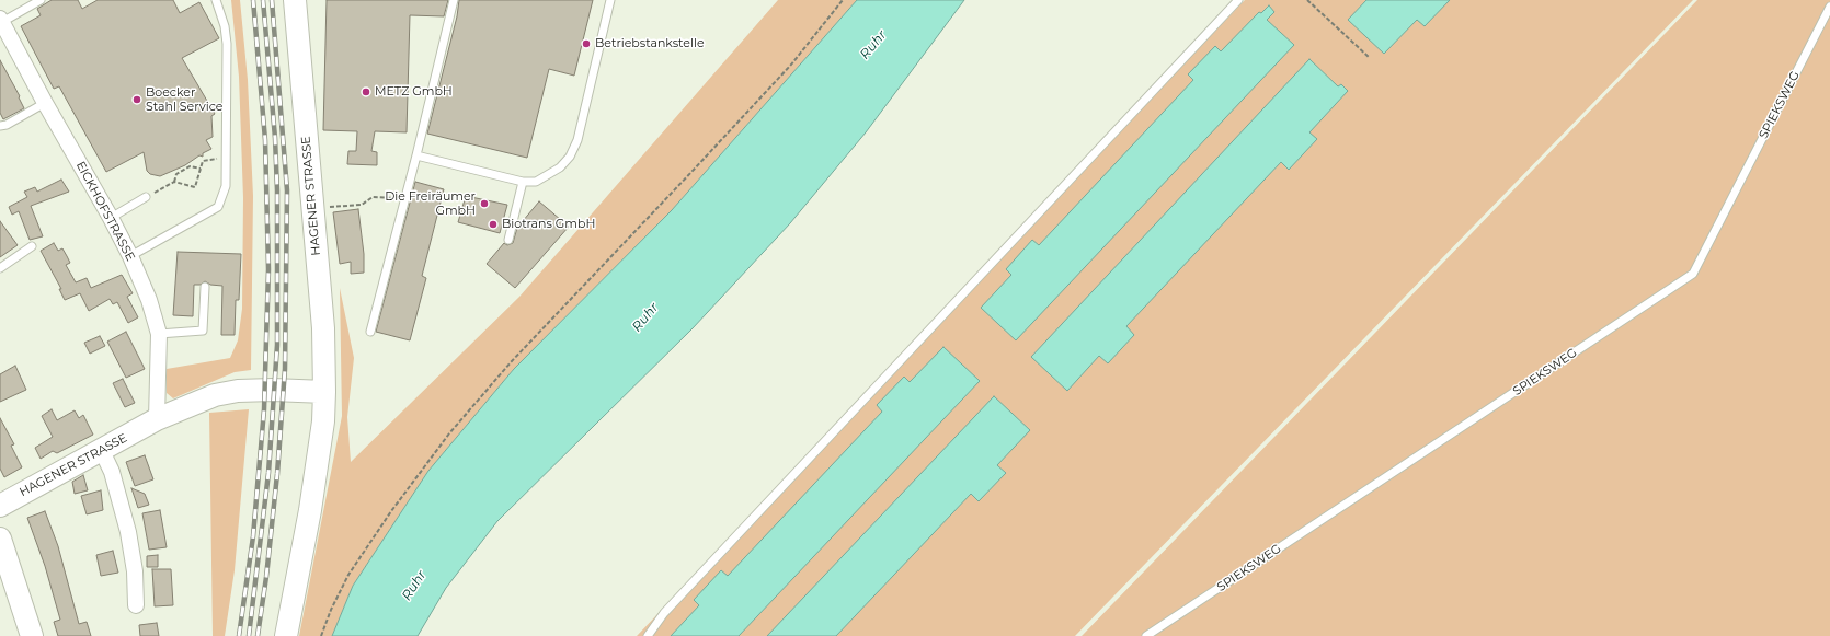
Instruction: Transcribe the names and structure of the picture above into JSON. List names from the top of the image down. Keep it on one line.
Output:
{"streets":{"main road":["HAGENER STRASSE"],"street":["EICKHOFSTRASSE"],"lane":["SPIEKSWEG"]},"crossings":[["HAGENER STRASSE","EICKHOFSTRASSE"]],"water":["Ruhr"],"places":["Betriebstankstelle","METZ GmbH","Boecker Stahl Service","Die Freiräumer GmbH","Biotrans GmbH"]}
